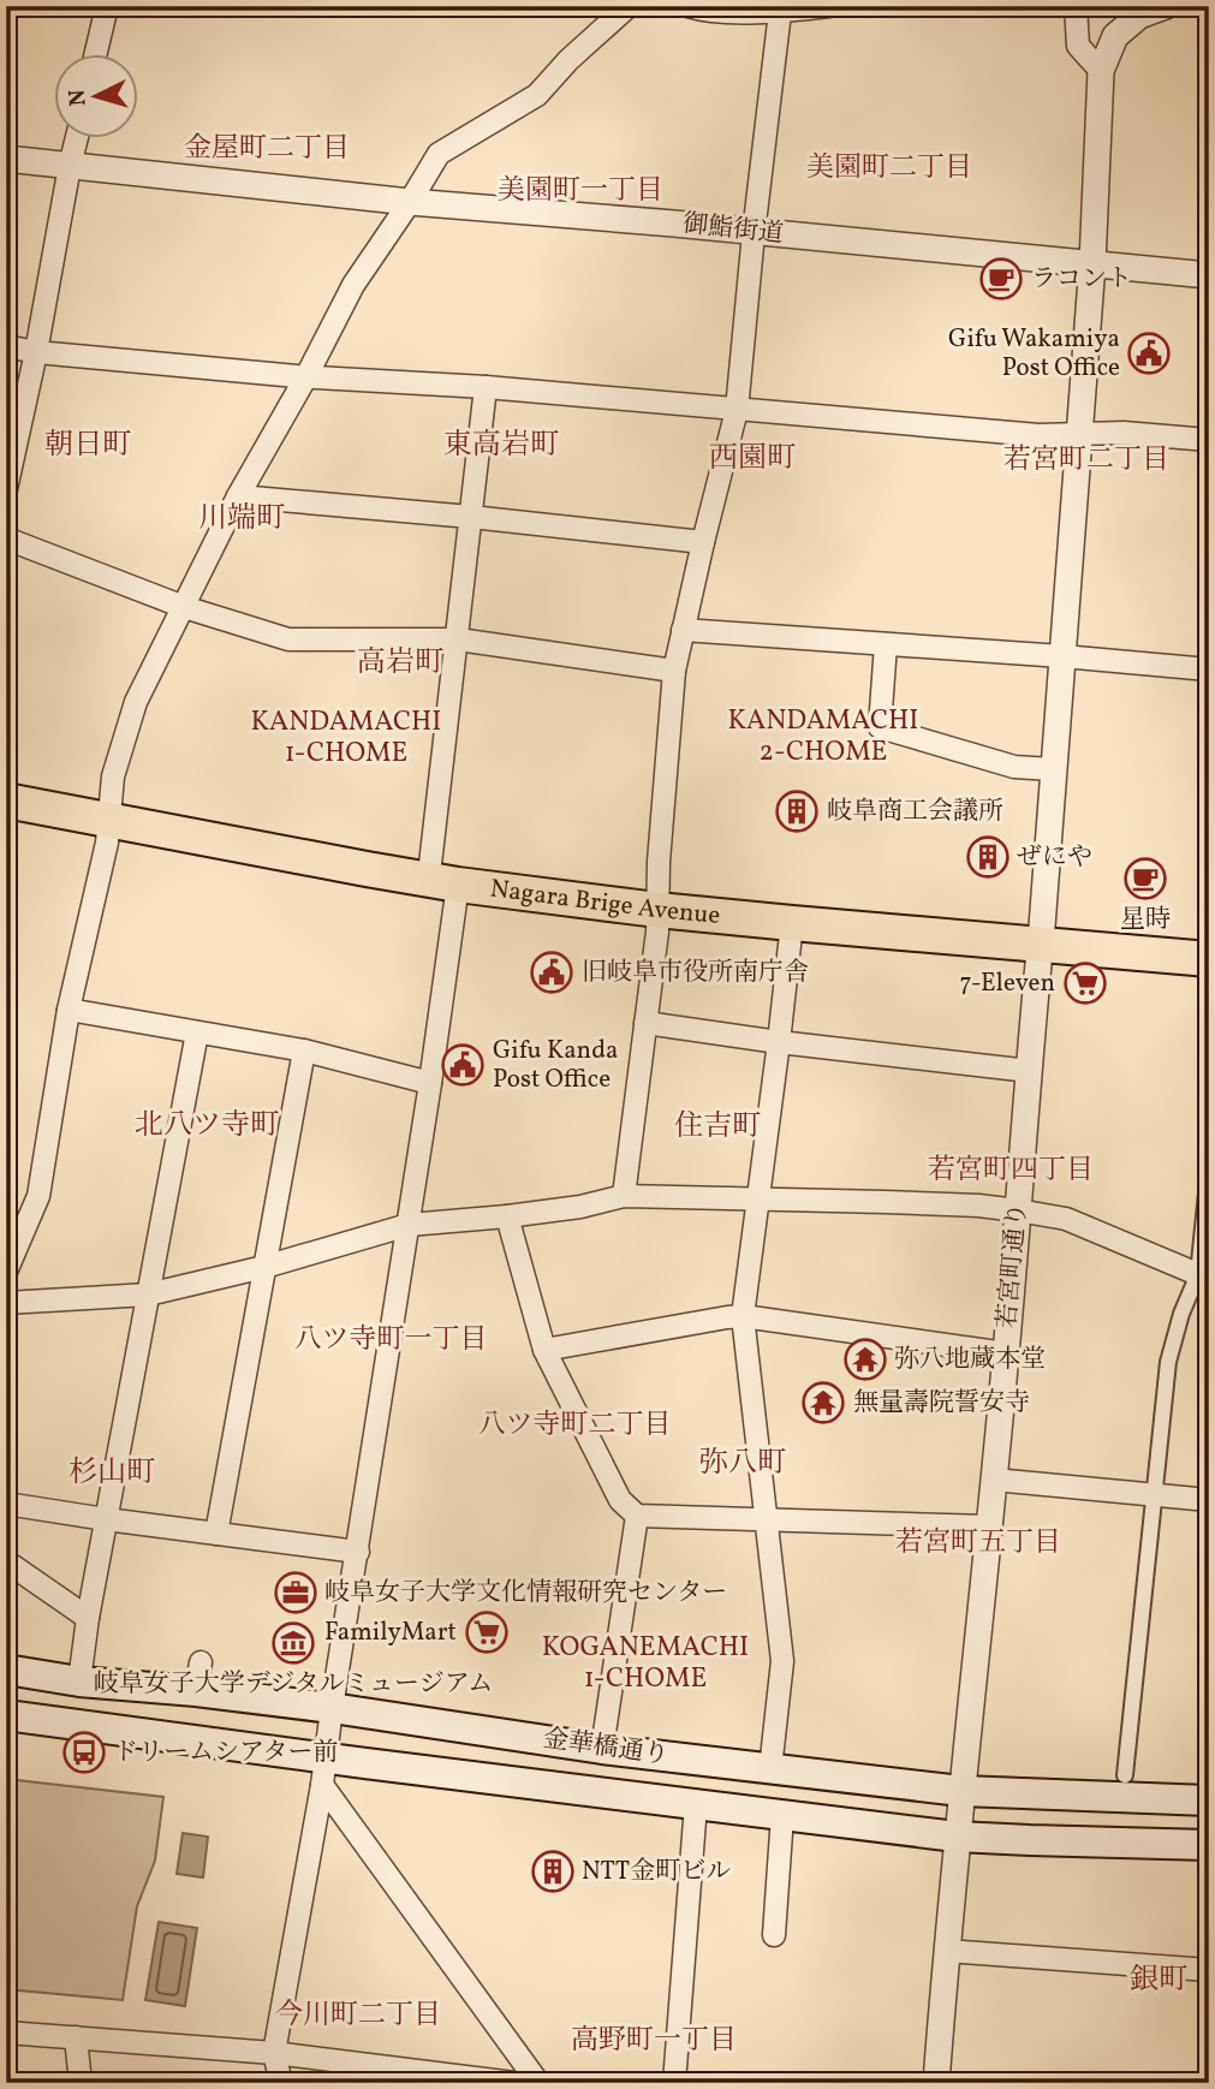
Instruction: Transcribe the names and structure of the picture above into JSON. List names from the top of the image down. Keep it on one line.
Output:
{"streets":{"highway":["Nagara Brige Avenue"],"main road":["金華橋通り"],"street":["御鮨街道","若宮町通り"]},"crossings":[["御鮨街道","若宮町通り"],["Nagara Brige Avenue","若宮町通り"],["若宮町通り","金華橋通り"]],"districts":["金屋町二丁目","美園町二丁目","美園町一丁目","朝日町","東高岩町","西園町","若宮町二丁目","川端町","高岩町","KANDAMACHI 2-CHOME","KANDAMACHI 1-CHOME","北八ツ寺町","住吉町","若宮町四丁目","八ツ寺町一丁目","八ツ寺町二丁目","弥八町","杉山町","若宮町五丁目","KOGANEMACHI 1-CHOME","銀町","今川町二丁目","高野町一丁目"],"places":{"cafe":["ラコント","星時"],"public building":["Gifu Wakamiya Post Office","旧岐阜市役所南庁舎","Gifu Kanda Post Office"],"building":["岐阜商工会議所","ぜにや","NTT金町ビル"],"supermarket":["7-Eleven","FamilyMart"],"temple":["弥八地蔵本堂","無量壽院誓安寺"],"office":["岐阜女子大学文化情報研究センター"],"museum":["岐阜女子大学デジタルミュージアム"],"bus stop":["ドリームシアター前"]},"north":"left"}
